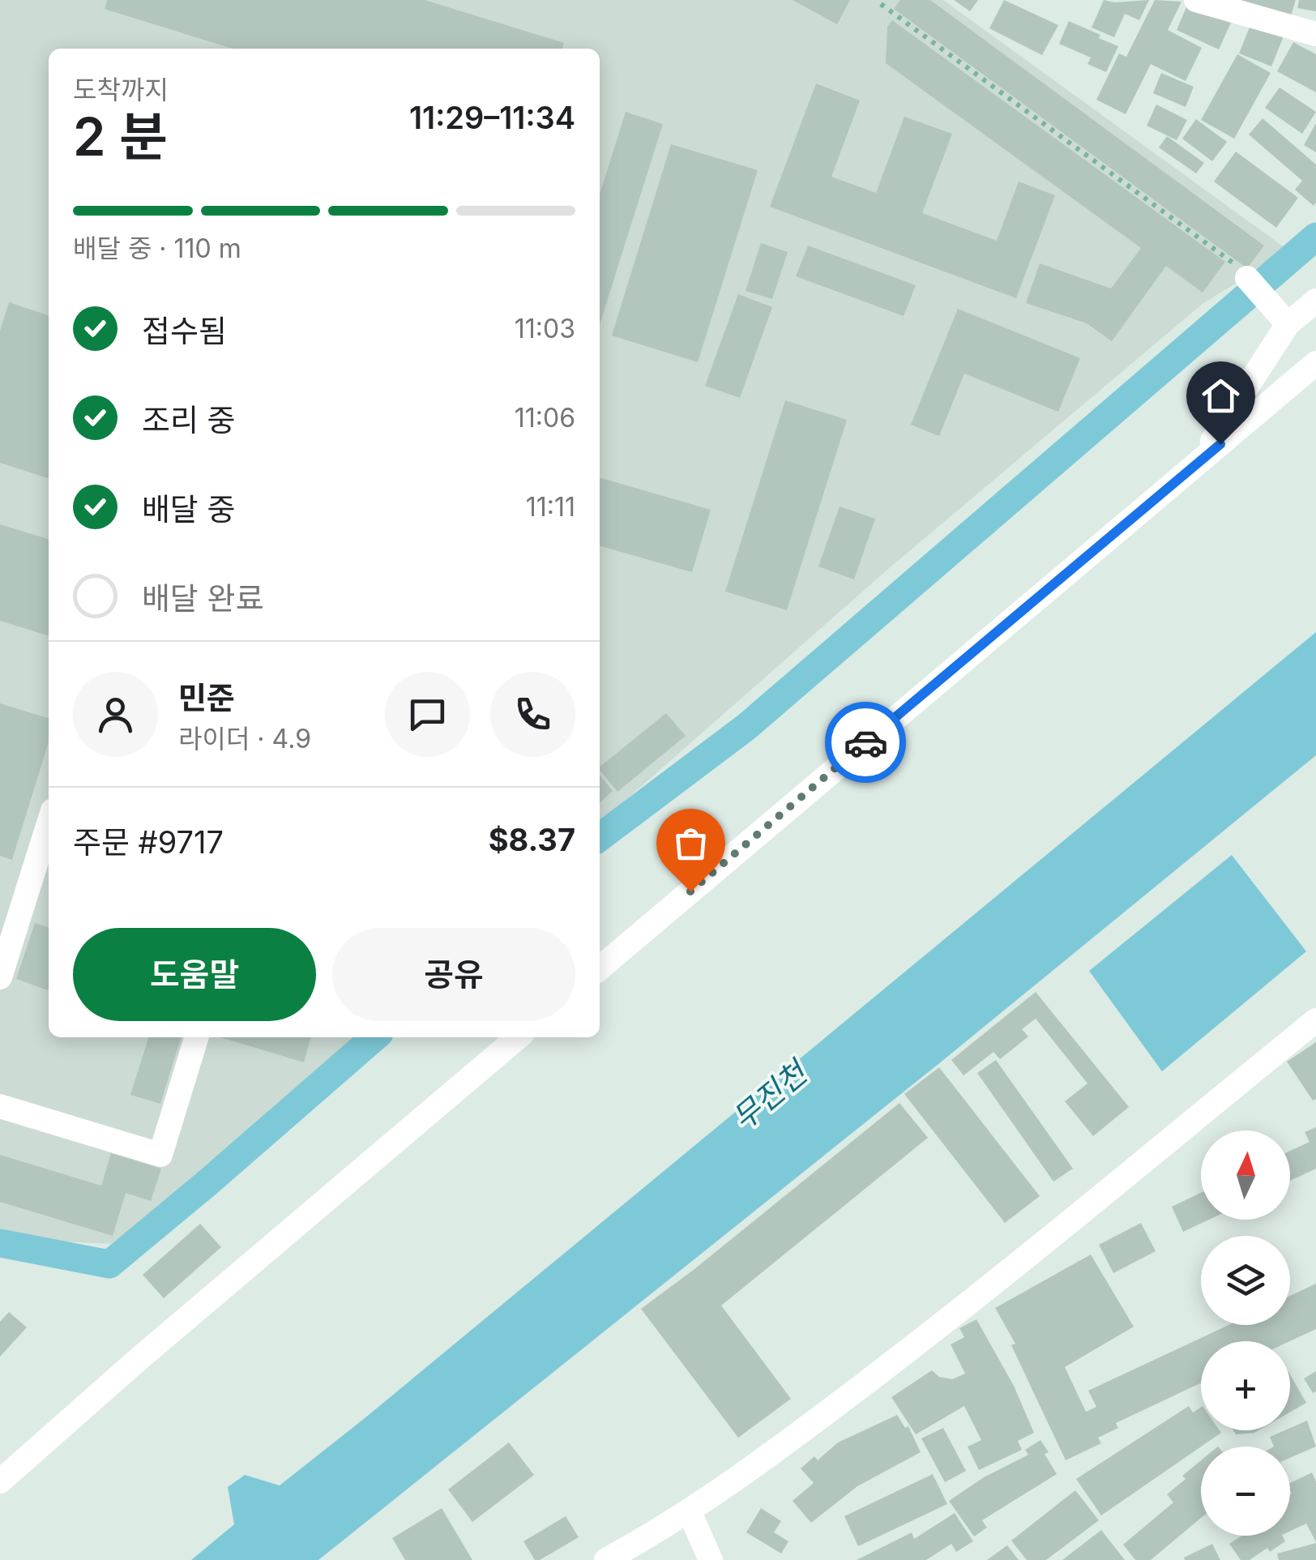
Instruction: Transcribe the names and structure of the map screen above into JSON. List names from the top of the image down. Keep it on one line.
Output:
{"water":["무진천"],"north":"top","page":{"heading":["2 분","도착까지","11:29–11:34"],"panel":["민준","라이더 · 4.9","주문 #9717","$8.37"],"bar":"배달 중 · 110 m","list":[["접수됨","11:03"],["조리 중","11:06"],["배달 중","11:11"],"배달 완료"],"buttons":["도움말","공유"],"map_buttons":["+","−"]}}
